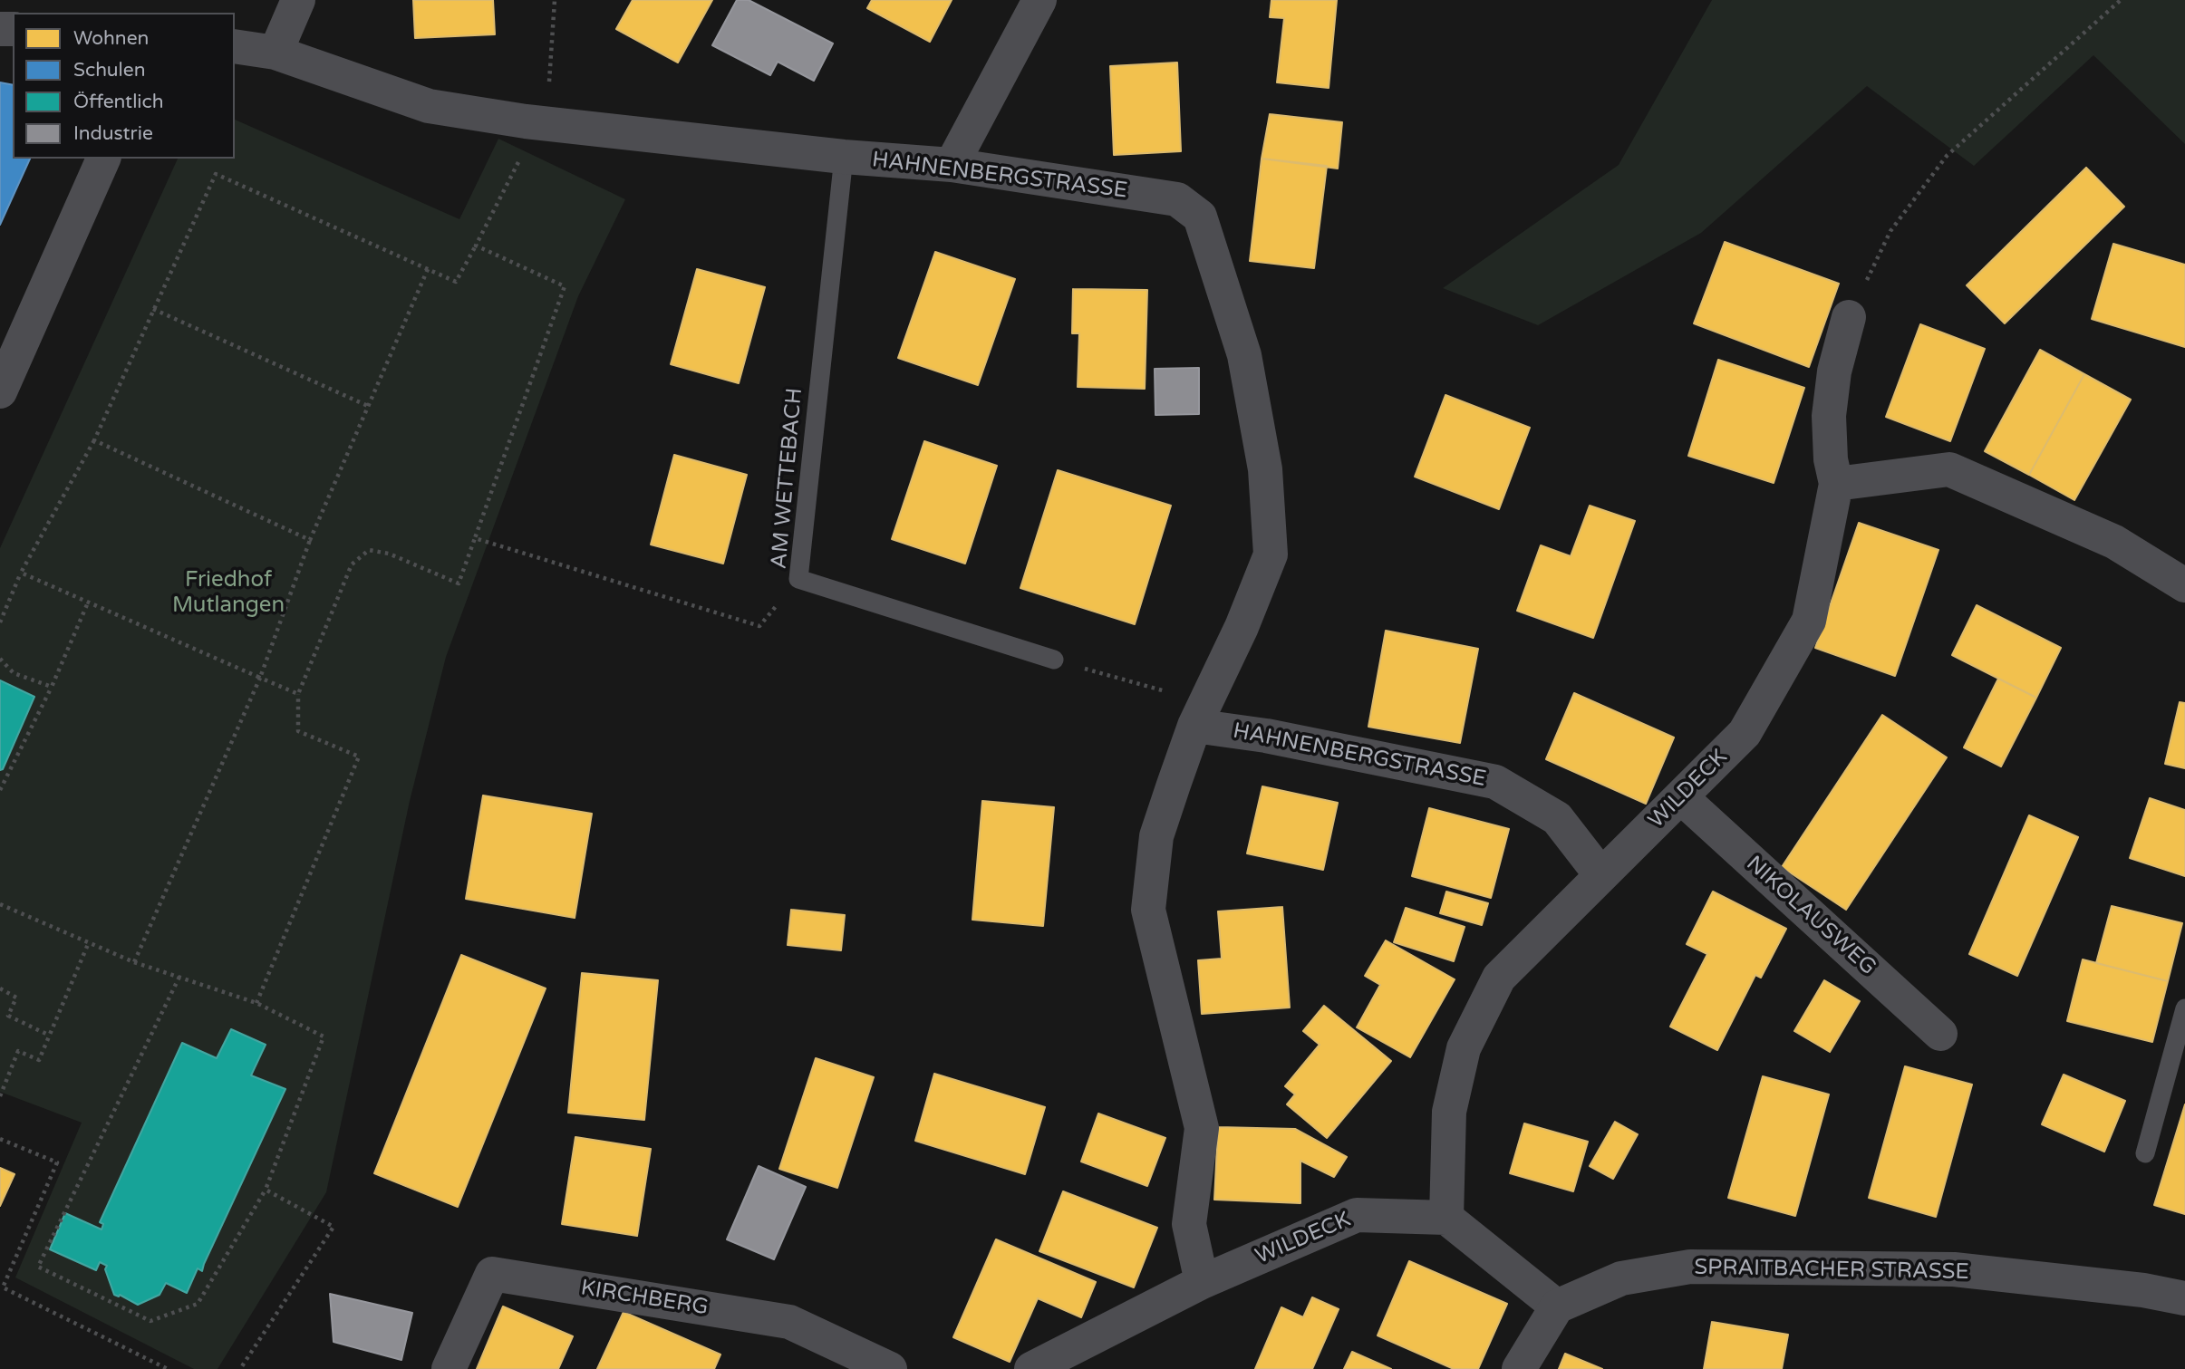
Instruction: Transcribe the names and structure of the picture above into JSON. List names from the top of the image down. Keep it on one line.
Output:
{"streets":{"street":["HAHNENBERGSTRASSE","WILDECK","NIKOLAUSWEG","SPRAITBACHER STRASSE","KIRCHBERG"],"lane":["AM WETTEBACH"]},"crossings":[["HAHNENBERGSTRASSE","AM WETTEBACH"],["HAHNENBERGSTRASSE","WILDECK"],["WILDECK","NIKOLAUSWEG"]],"parks":["Friedhof Mutlangen"],"legend":["Wohnen","Schulen","Öffentlich","Industrie"]}
